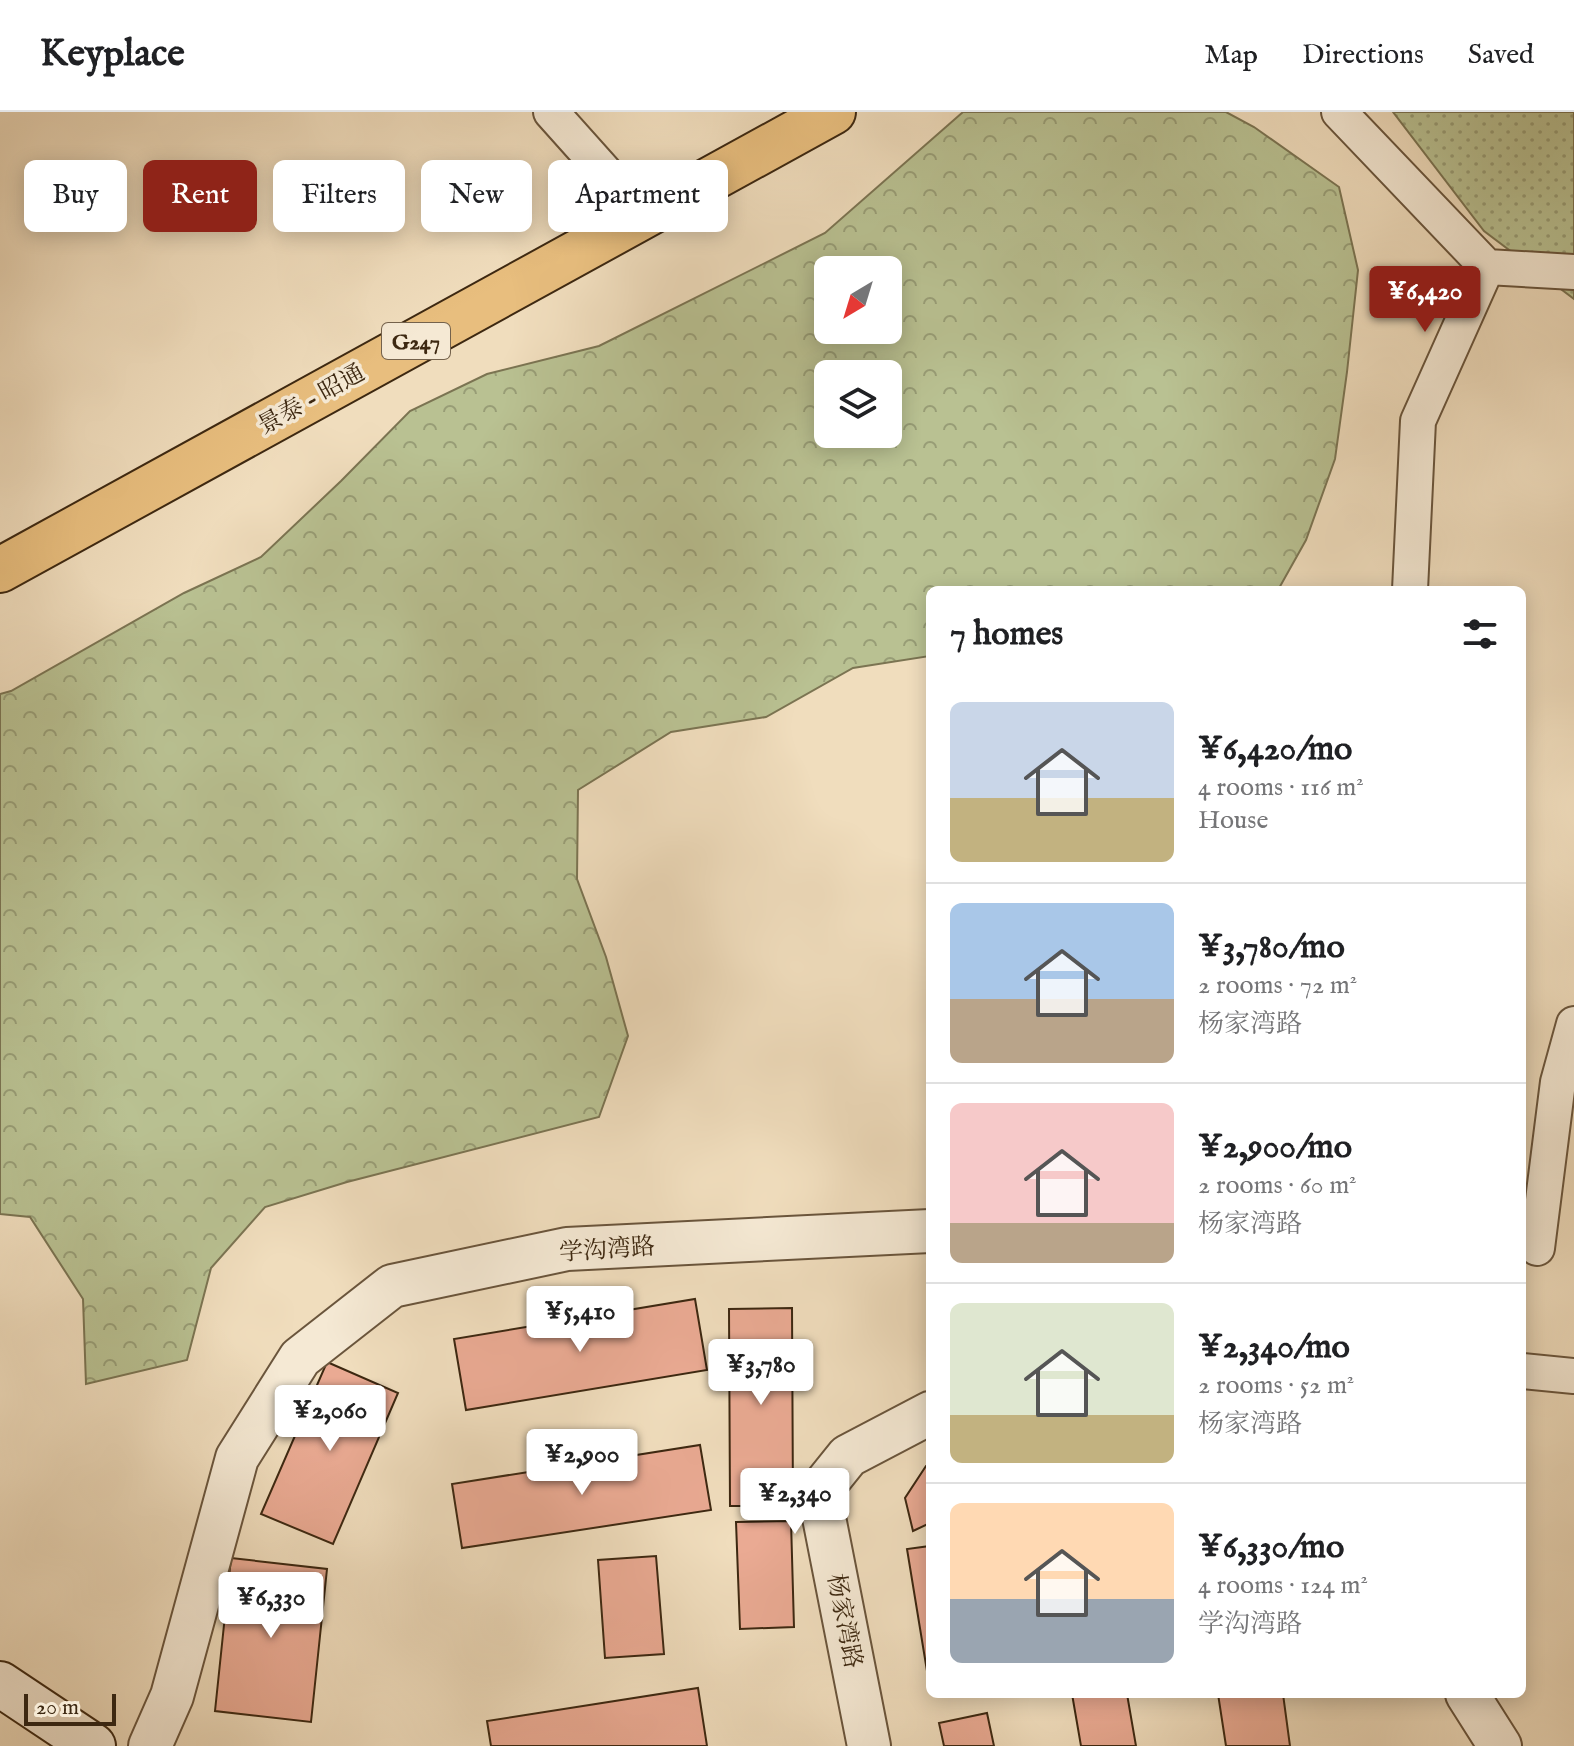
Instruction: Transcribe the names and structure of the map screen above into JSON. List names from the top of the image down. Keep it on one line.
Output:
{"streets":{"highway":["G247","景泰 - 昭通"],"street":["学沟湾路","杨家湾路"]},"scale_bar":"20 m","north":"bottom left","page":{"header":"Keyplace","nav":["Map","Directions","Saved"],"chip":["Buy","Rent","Filters","New","Apartment"],"price":["¥6,420","¥5,410","¥3,780","¥2,060","¥2,900","¥2,340","¥6,330"],"heading":"7 homes","list":[{"name":"¥6,420/mo","note":"4 rooms · 116 m² · House"},{"name":"¥3,780/mo","note":"2 rooms · 72 m² · 杨家湾路"},{"name":"¥2,900/mo","note":"2 rooms · 60 m² · 杨家湾路"},{"name":"¥2,340/mo","note":"2 rooms · 52 m² · 杨家湾路"},{"name":"¥6,330/mo","note":"4 rooms · 124 m² · 学沟湾路"}],"scale":"20 m"}}
